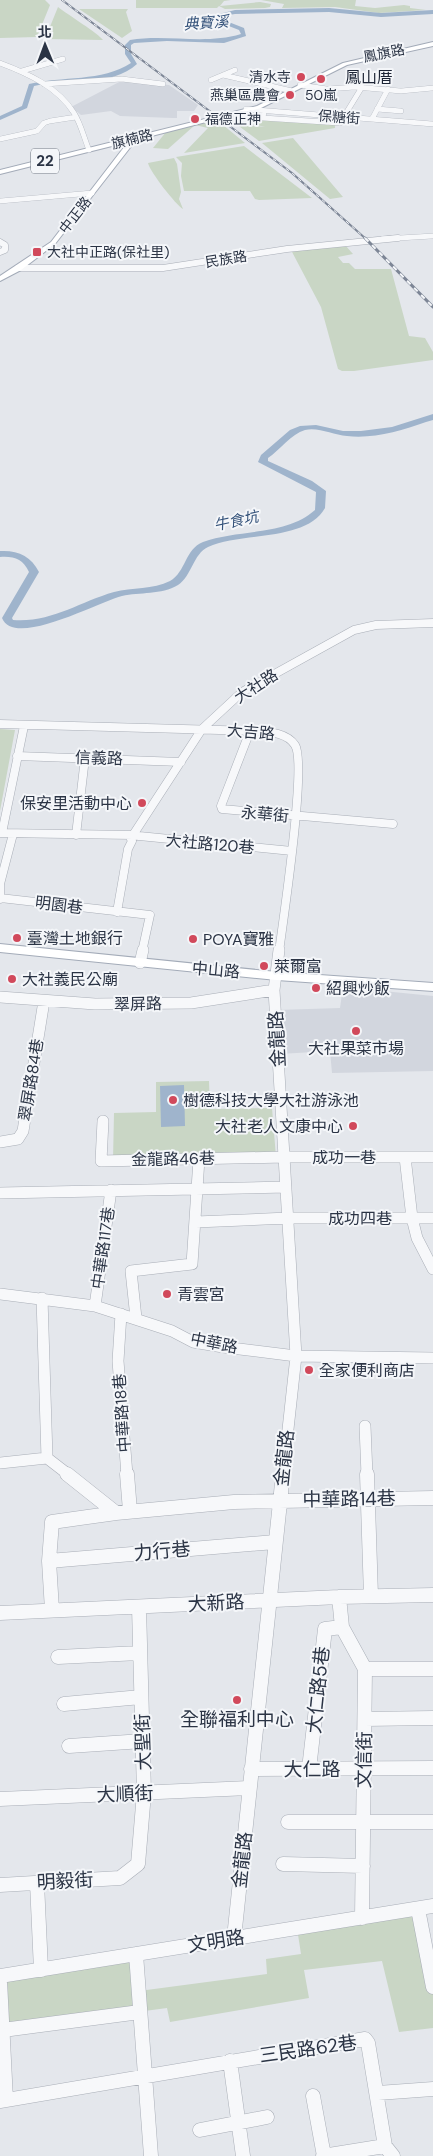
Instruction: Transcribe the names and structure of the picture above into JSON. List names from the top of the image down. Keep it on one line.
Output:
{"streets":{"main road":["鳳旗路","旗楠路","22","中正路","中山路"],"street":["保糖街","民族路","大社路","大吉路","信義路","永華街","大社路120巷","明園巷","翠屏路","金龍路","翠屏路84巷","成功一巷","金龍路46巷","成功四巷","中華路117巷","中華路","中華路18巷","中華路14巷","力行巷","大新路","大仁路5巷","大聖街","文信街","大仁路","大順街","明毅街","文明路","三民路62巷"]},"crossings":[["鳳旗路","保糖街"],["鳳旗路","旗楠路"],["保糖街","旗楠路"],["旗楠路","中正路"],["中正路","民族路"],["大社路","大吉路"],["大社路","信義路"],["大社路","大社路120巷"],["大吉路","永華街"],["大吉路","大社路120巷"],["大吉路","中山路"],["大吉路","金龍路"],["明園巷","中山路"],["中山路","金龍路"],["翠屏路","金龍路"],["翠屏路","翠屏路84巷"],["金龍路","成功一巷"],["金龍路","金龍路46巷"],["金龍路","成功四巷"],["金龍路","中華路"],["金龍路","中華路14巷"],["金龍路","力行巷"],["金龍路","大新路"],["金龍路","大仁路"],["金龍路","大順街"],["金龍路","文明路"],["成功一巷","金龍路46巷"],["中華路117巷","中華路"],["中華路","中華路18巷"],["中華路18巷","中華路14巷"],["中華路14巷","力行巷"],["中華路14巷","大新路"],["大新路","大仁路5巷"],["大新路","大聖街"],["大仁路5巷","大仁路"],["大聖街","大順街"],["大聖街","明毅街"],["文信街","大仁路"],["文信街","文明路"]],"districts":["鳳山厝"],"water":["典寶溪","牛食坑"],"places":{"other":["清水寺","50嵐","燕巢區農會","福德正神","保安里活動中心","臺灣土地銀行","POYA寶雅","萊爾富","大社義民公廟","紹興炒飯","大社果菜市場","樹德科技大學大社游泳池","大社老人文康中心","青雲宮","全家便利商店","全聯福利中心"],"transit":["大社中正路(保社里)"]},"north":"top"}
